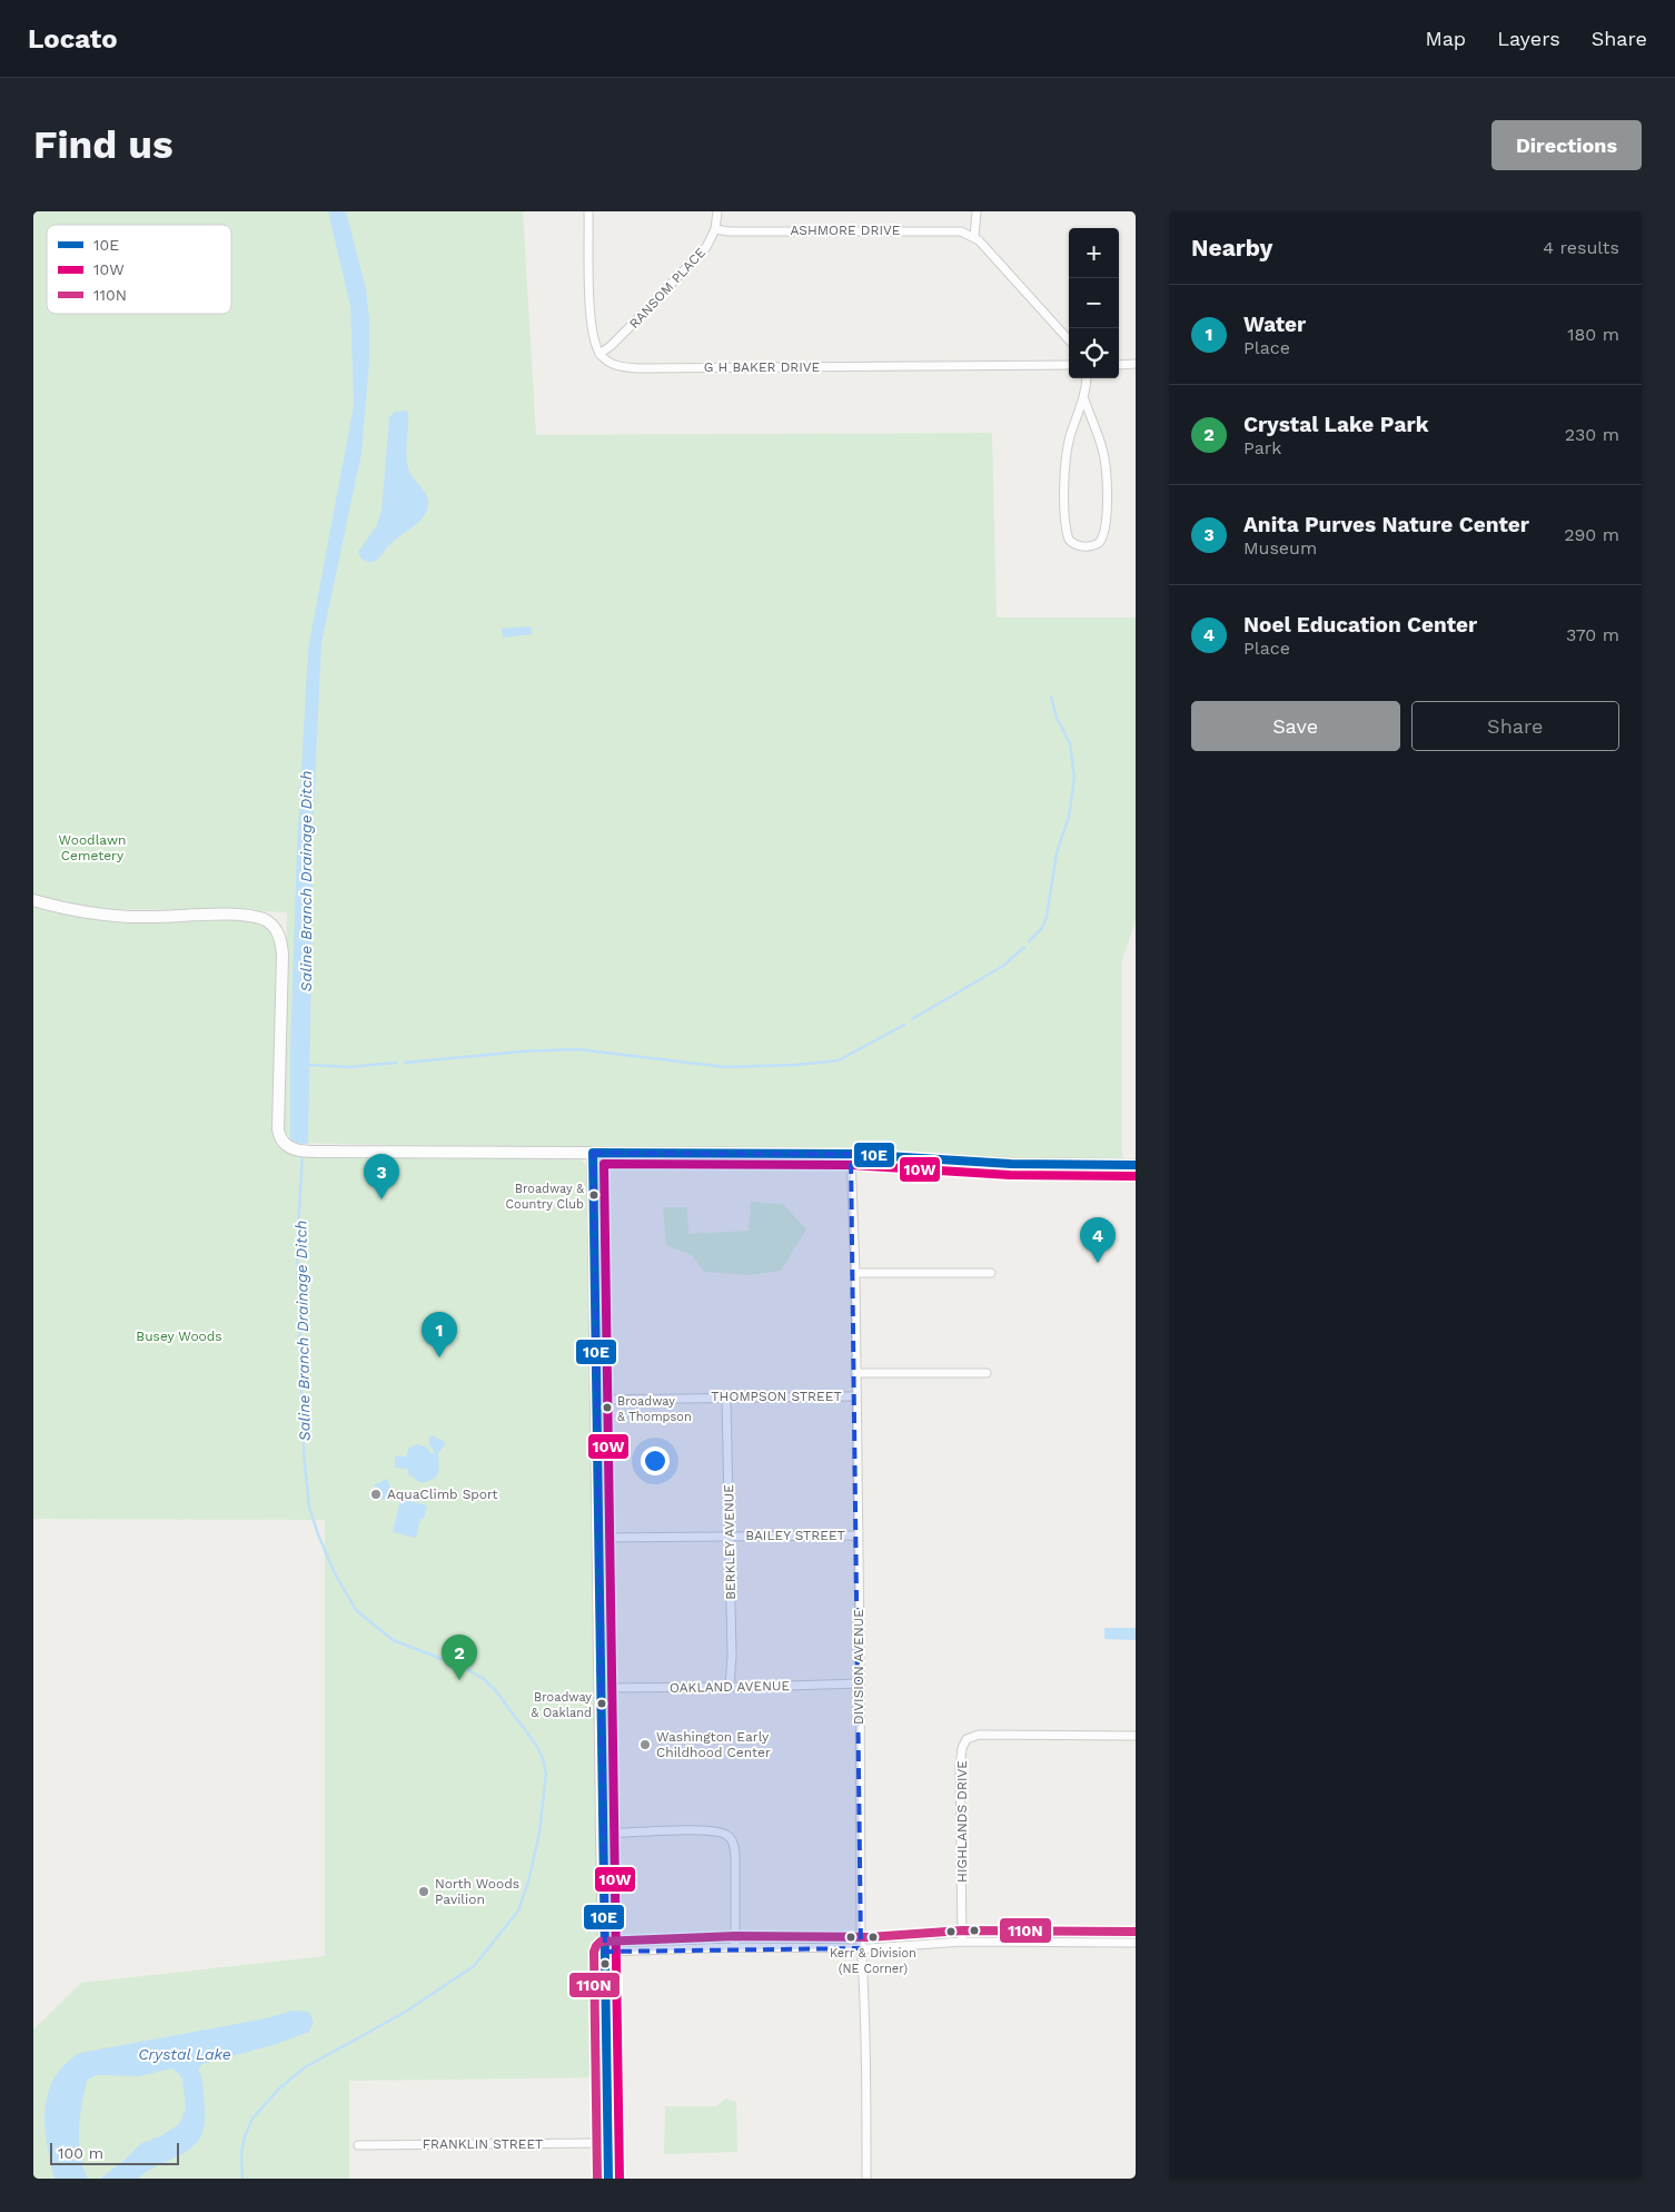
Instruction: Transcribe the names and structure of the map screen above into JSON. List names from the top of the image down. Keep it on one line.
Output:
{"streets":{"street":["ASHMORE DRIVE","RANSOM PLACE","G H BAKER DRIVE","THOMPSON STREET","BAILEY STREET","BERKLEY AVENUE","DIVISION AVENUE","OAKLAND AVENUE","HIGHLANDS DRIVE","FRANKLIN STREET"]},"crossings":[["ASHMORE DRIVE","RANSOM PLACE"],["RANSOM PLACE","G H BAKER DRIVE"],["THOMPSON STREET","BERKLEY AVENUE"],["THOMPSON STREET","DIVISION AVENUE"],["BAILEY STREET","BERKLEY AVENUE"],["BAILEY STREET","DIVISION AVENUE"],["BERKLEY AVENUE","OAKLAND AVENUE"],["DIVISION AVENUE","OAKLAND AVENUE"]],"water":["Saline Branch Drainage Ditch","Crystal Lake"],"parks":["Woodlawn Cemetery","Busey Woods"],"places":["Broadway & Country Club","Broadway & Thompson","AquaClimb Sport","Broadway & Oakland","Washington Early Childhood Center","North Woods Pavilion","Kerr & Division (NE Corner)"],"lines":["transit line 10E","transit line 10W","transit line 110N"],"legend":["10E","10W","110N"],"scale_bar":"100 m","page":{"header":"Locato","nav":["Map","Layers","Share"],"buttons":["Directions",["Save","Share"]],"title":"Find us","heading":["Nearby","4 results"],"map_buttons":["+","−"],"list":[{"mark":"1","name":"Water","note":"Place","value":"180 m"},{"mark":"2","name":"Crystal Lake Park","note":"Park","value":"230 m"},{"mark":"3","name":"Anita Purves Nature Center","note":"Museum","value":"290 m"},{"mark":"4","name":"Noel Education Center","note":"Place","value":"370 m"}],"pins":["3","4","1","2"],"scale":"100 m"}}
